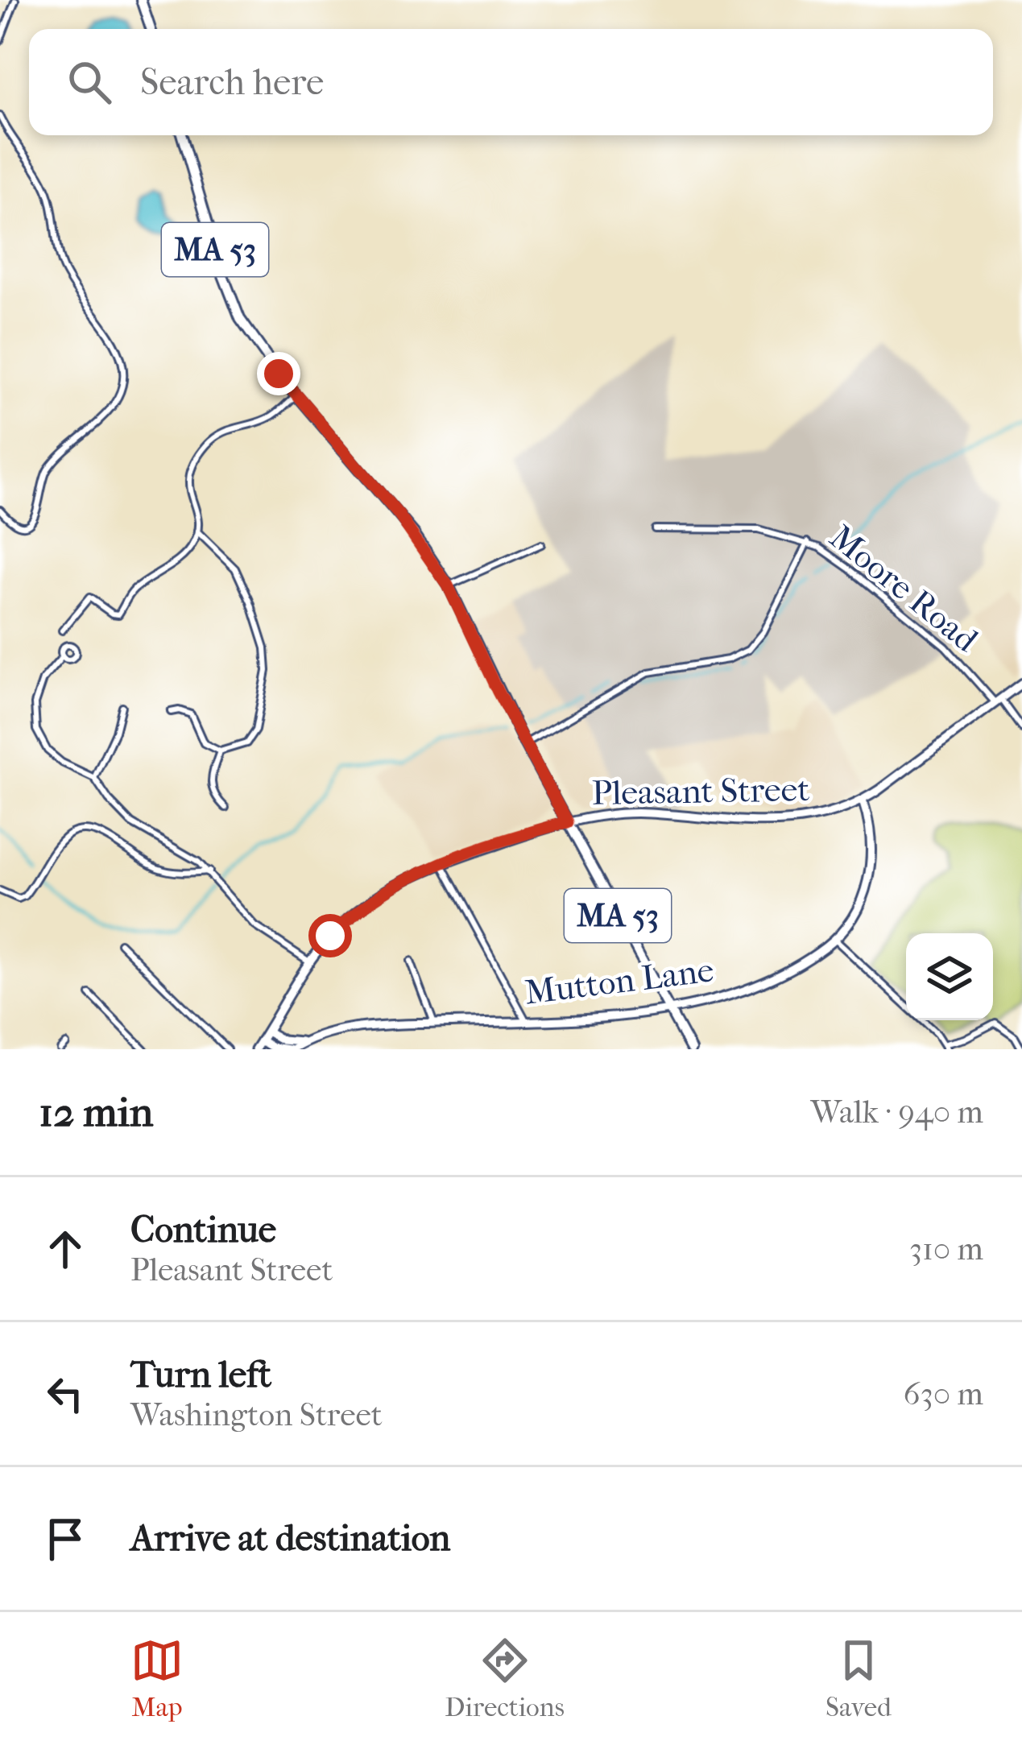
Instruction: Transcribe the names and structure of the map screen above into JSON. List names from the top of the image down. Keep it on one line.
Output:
{"streets":{"main road":["MA 53","Pleasant Street","Mutton Lane"],"street":["Moore Road"]},"crossings":[["MA 53","Pleasant Street"],["MA 53","Mutton Lane"],["Moore Road","Pleasant Street"],["Pleasant Street","Mutton Lane"]],"page":{"search":"Search here","heading":["12 min","Walk · 940 m"],"list":[["Continue","Pleasant Street","310 m"],["Turn left","Washington Street","630 m"],"Arrive at destination"],"nav":["Map","Directions","Saved"]}}
